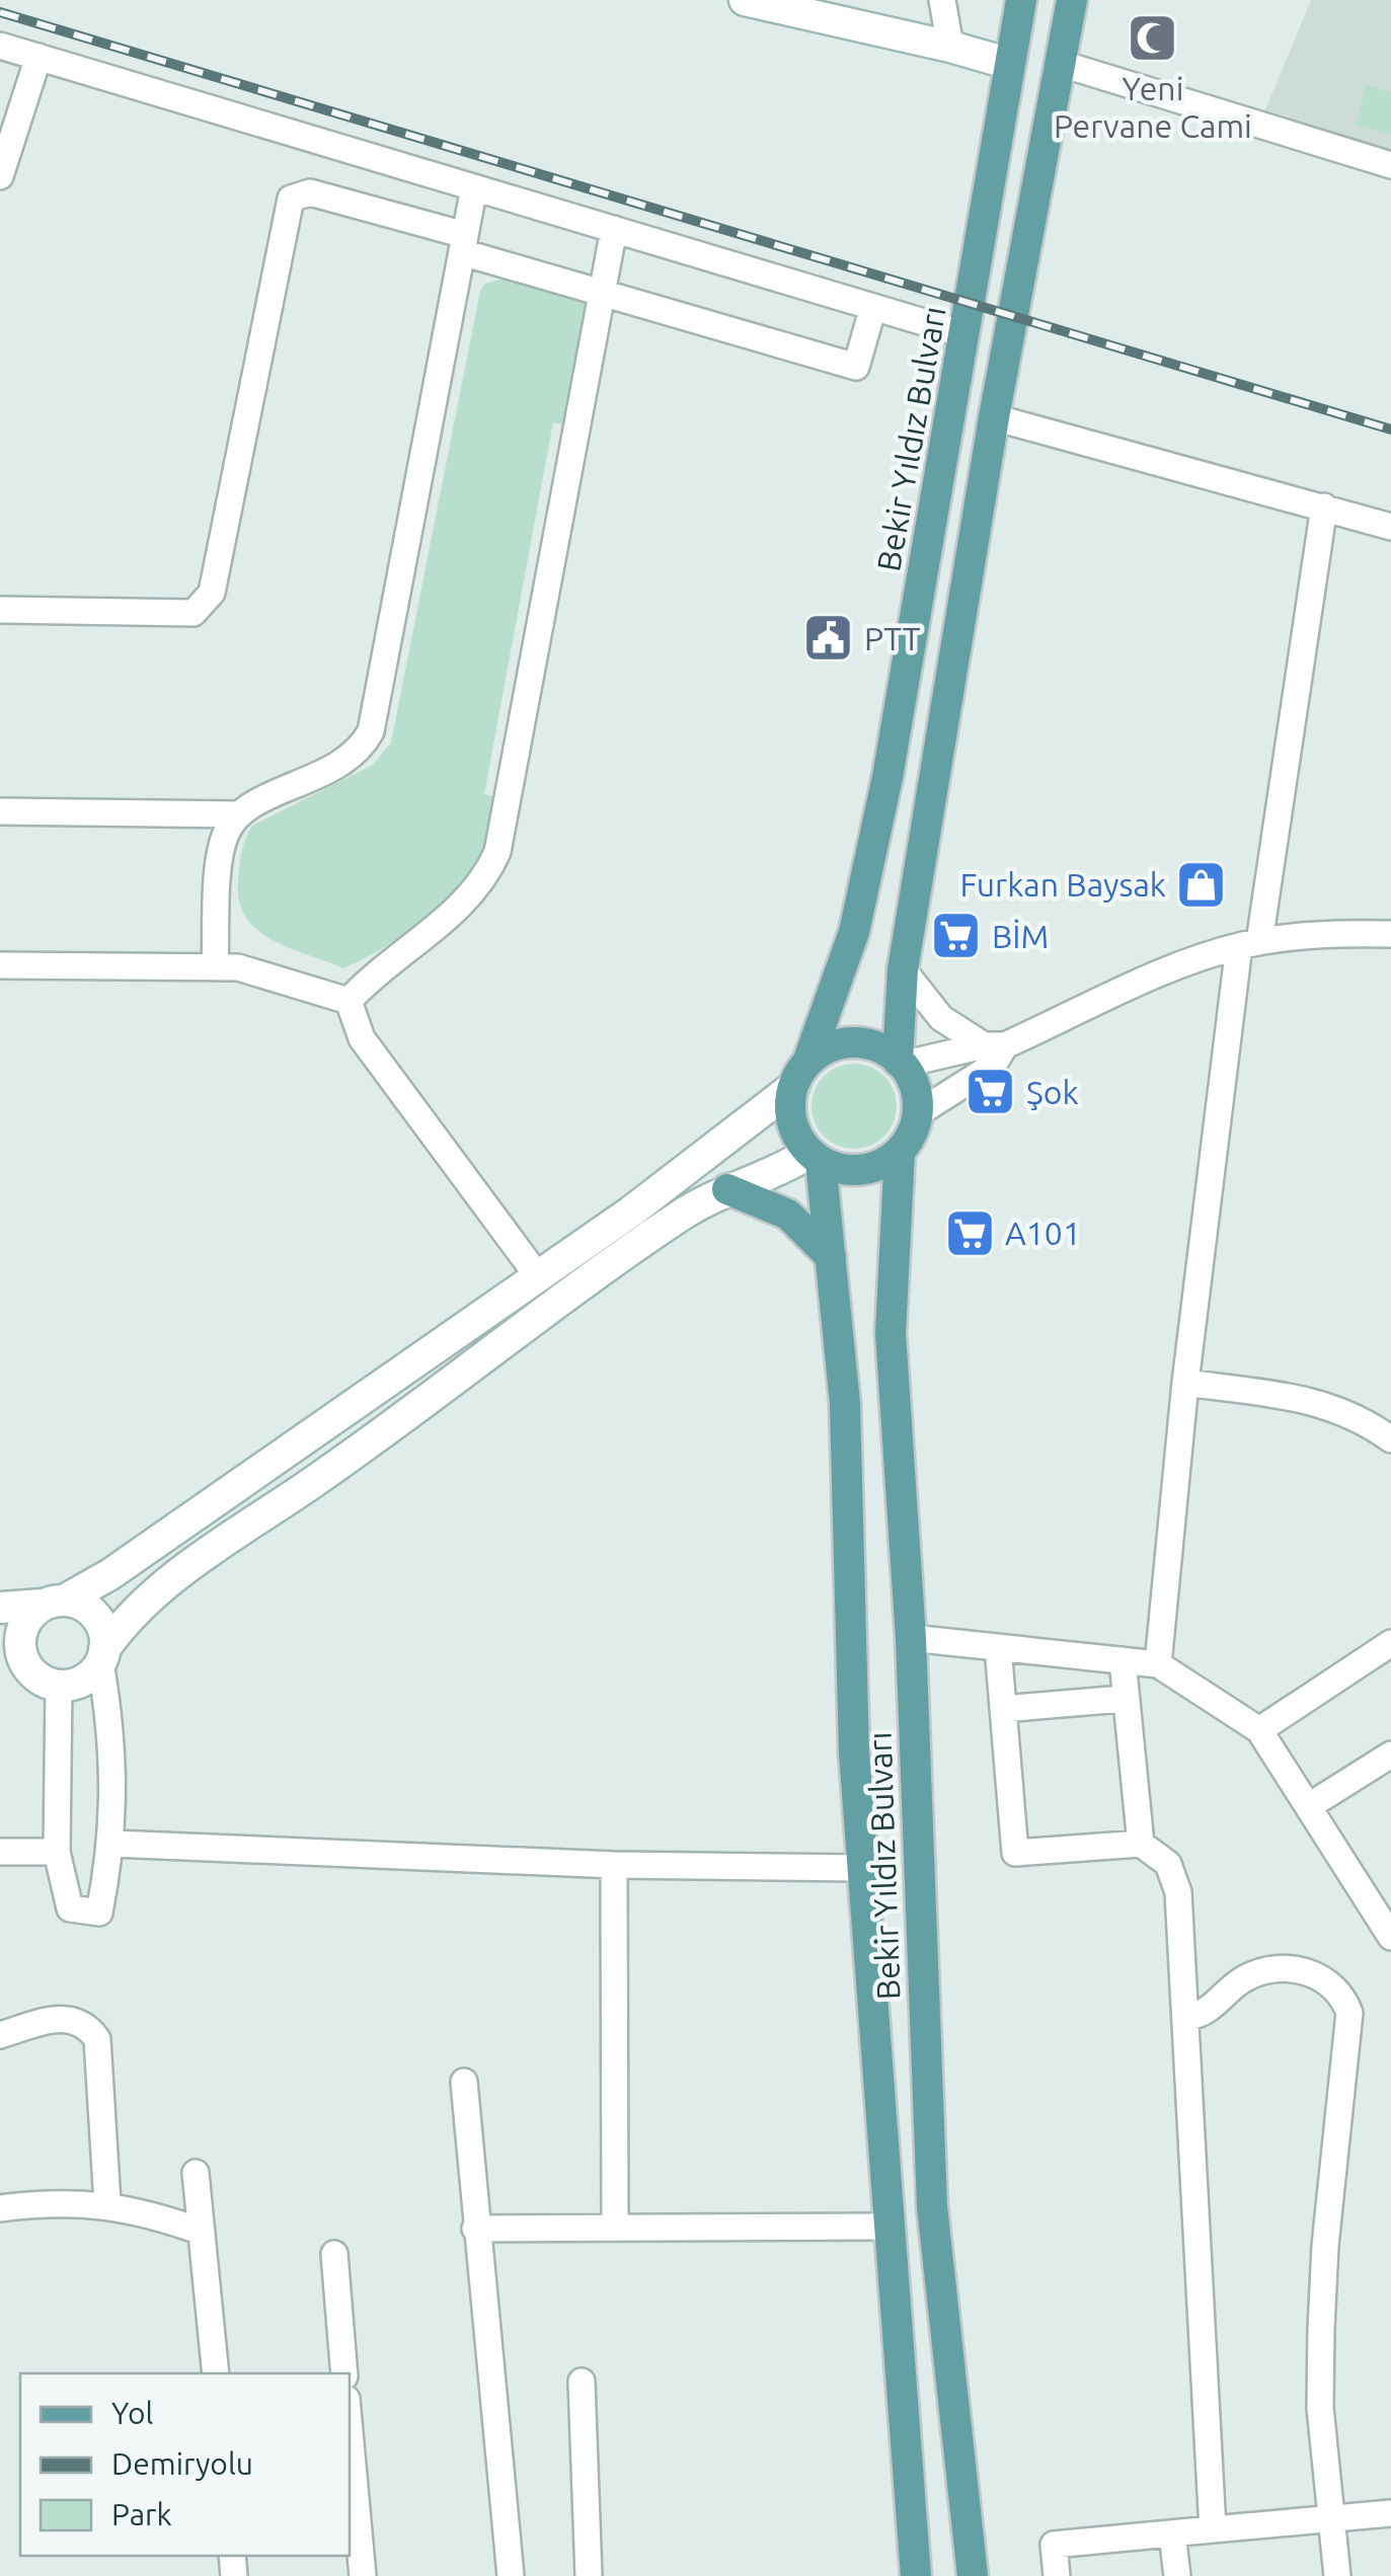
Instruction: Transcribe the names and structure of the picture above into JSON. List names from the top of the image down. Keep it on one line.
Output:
{"streets":{"main road":["Bekir Yıldız Bulvarı"]},"places":{"mosque":["Yeni Pervane Cami"],"public building":["PTT"],"shop":["Furkan Baysak"],"supermarket":["BİM","Şok","A101"]},"legend":["Yol","Demiryolu","Park"]}
